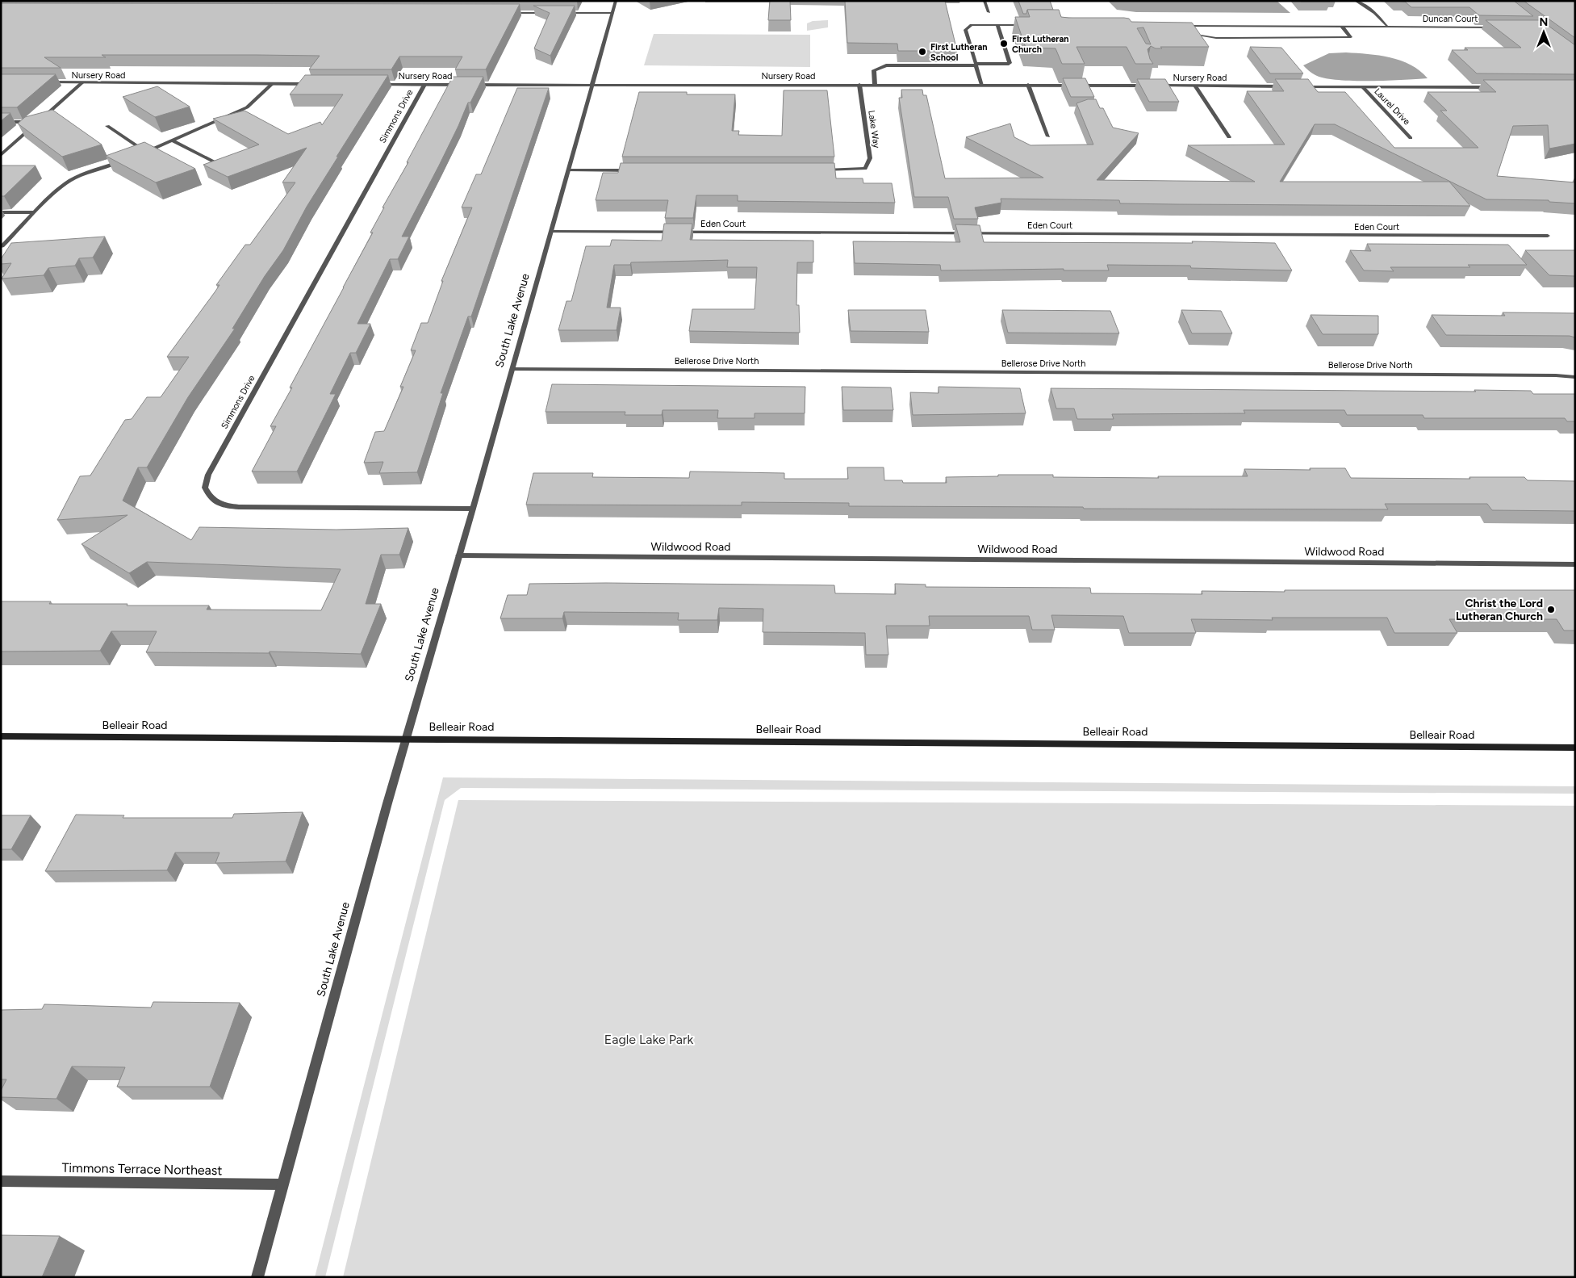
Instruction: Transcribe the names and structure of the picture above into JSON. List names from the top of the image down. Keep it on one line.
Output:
{"streets":{"main road":["Belleair Road"],"street":["Duncan Court","Nursery Road","Laurel Drive","Simmons Drive","Lake Way","Eden Court","South Lake Avenue","Bellerose Drive North","Wildwood Road","Timmons Terrace Northeast"]},"crossings":[["Nursery Road","Simmons Drive"],["Nursery Road","Lake Way"],["Nursery Road","South Lake Avenue"],["Simmons Drive","South Lake Avenue"],["Eden Court","South Lake Avenue"],["South Lake Avenue","Bellerose Drive North"],["South Lake Avenue","Wildwood Road"],["South Lake Avenue","Belleair Road"],["South Lake Avenue","Timmons Terrace Northeast"]],"parks":["Eagle Lake Park"],"places":["First Lutheran Church","First Lutheran School","Christ the Lord Lutheran Church"],"north":"top"}
